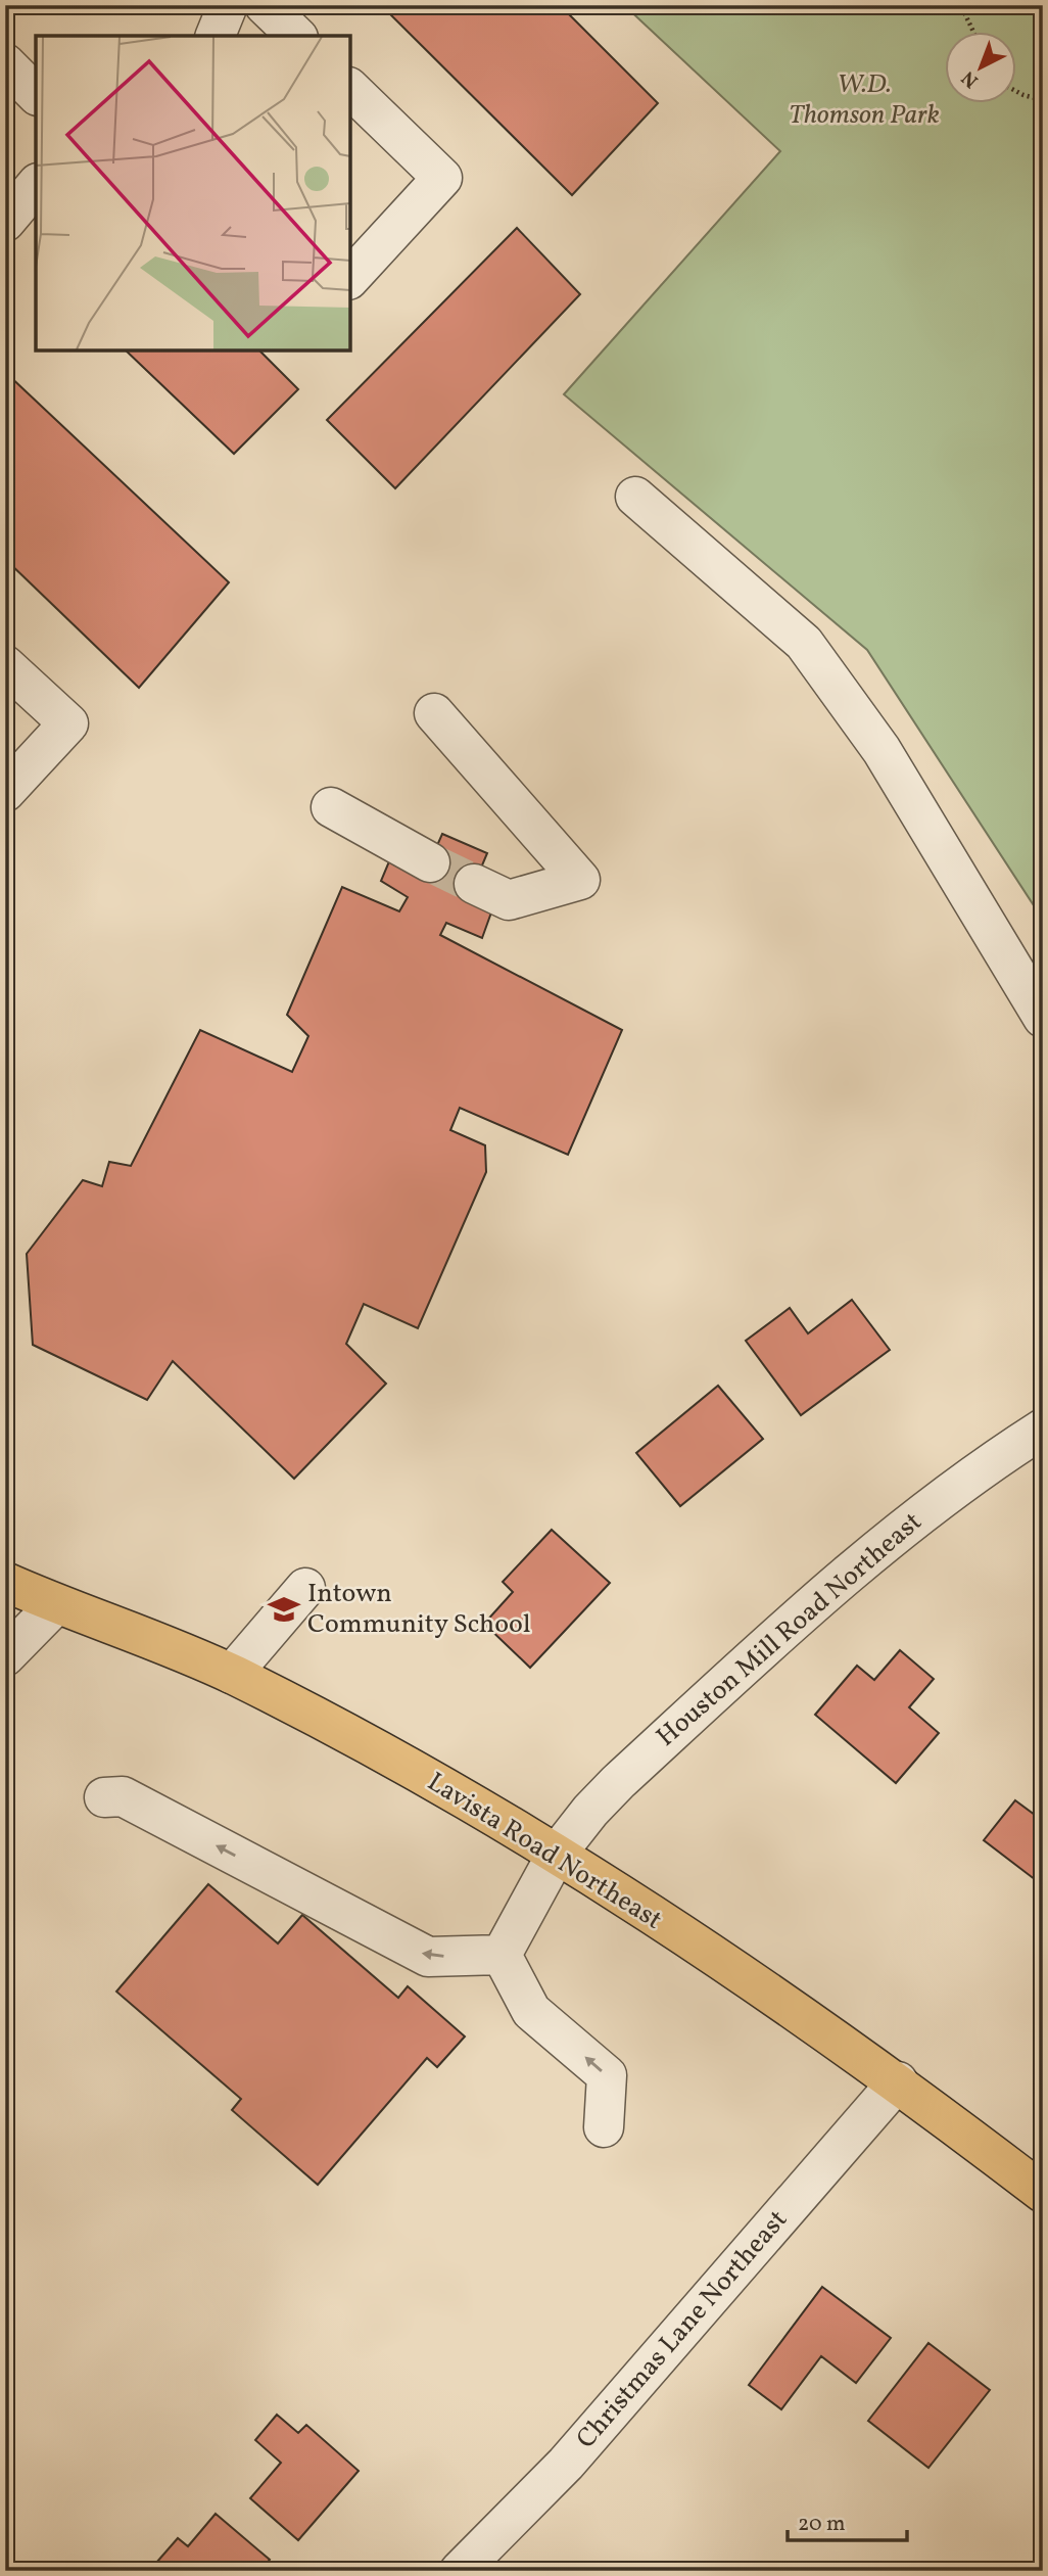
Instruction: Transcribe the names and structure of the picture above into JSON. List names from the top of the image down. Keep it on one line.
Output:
{"streets":{"main road":["Lavista Road Northeast"],"street":["Houston Mill Road Northeast","Christmas Lane Northeast"]},"crossings":[["Houston Mill Road Northeast","Lavista Road Northeast"],["Lavista Road Northeast","Christmas Lane Northeast"]],"parks":["W.D. Thomson Park"],"places":{"school or university":["Intown Community School"]},"scale_bar":"20 m","north":"bottom left"}
